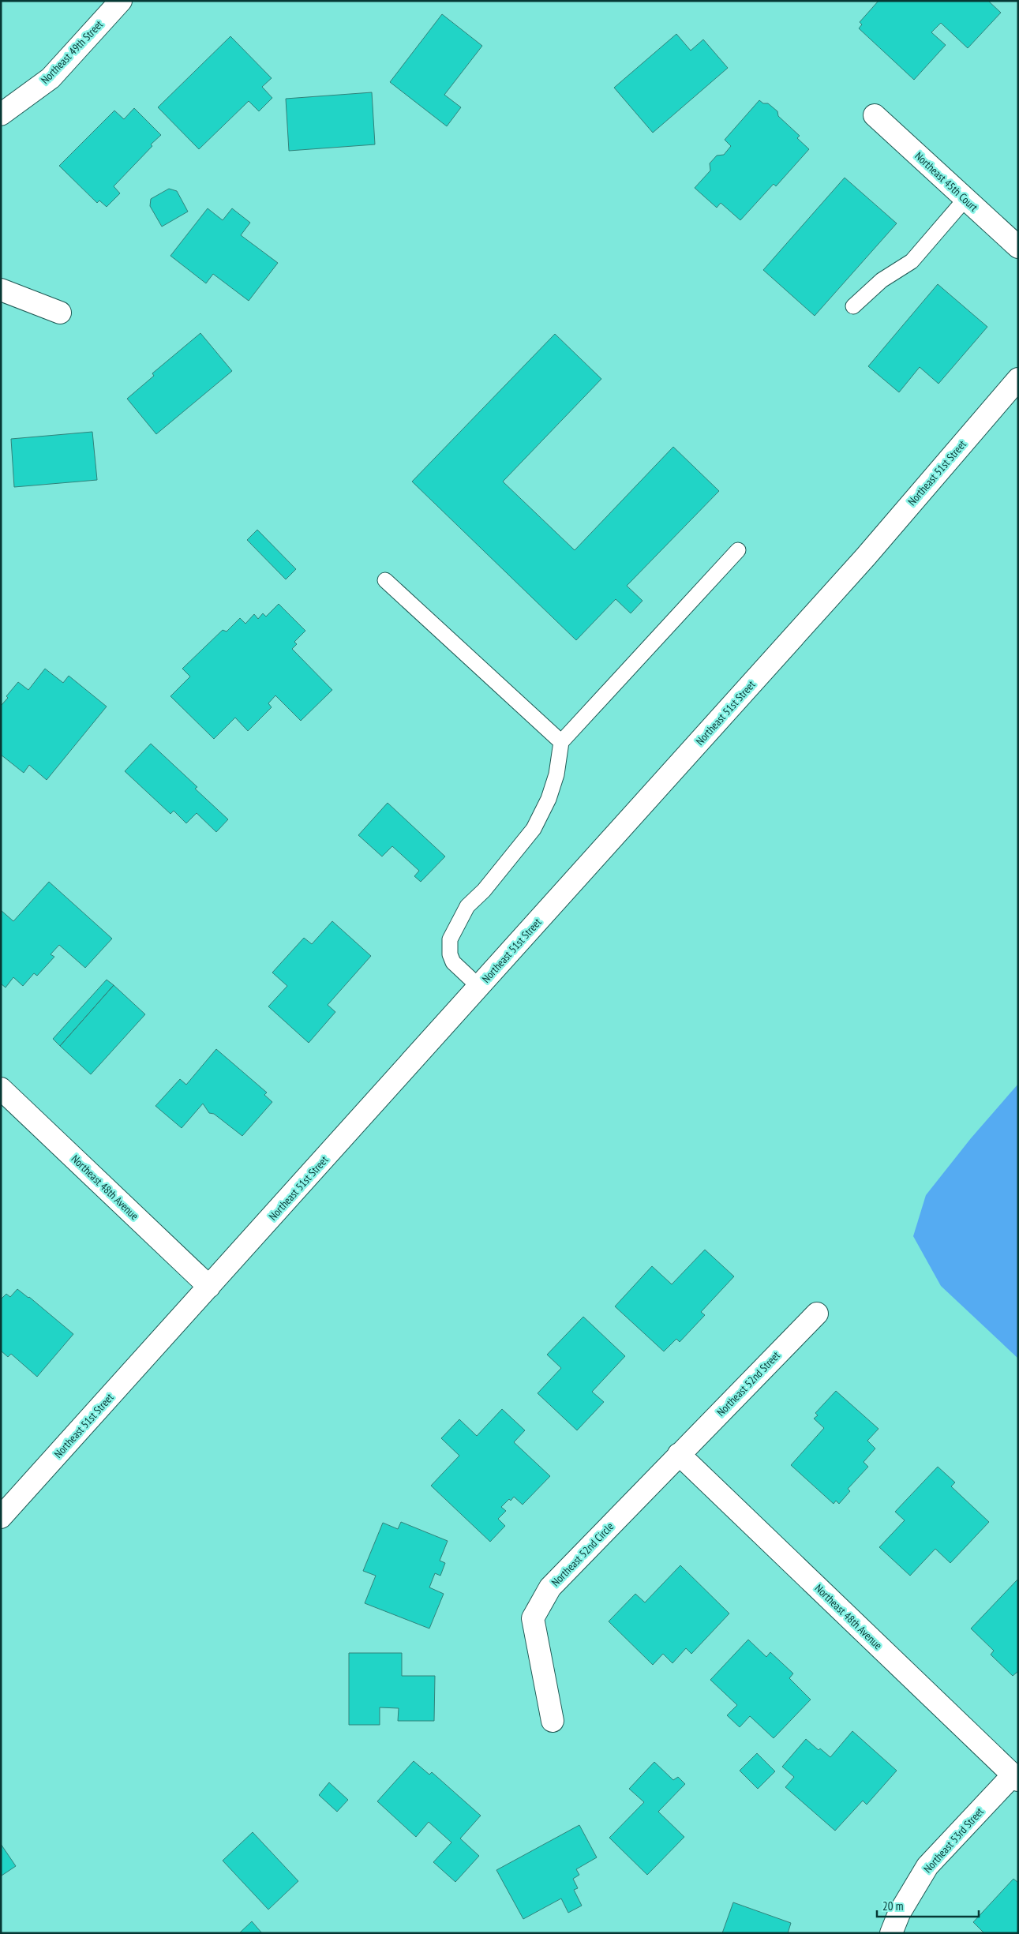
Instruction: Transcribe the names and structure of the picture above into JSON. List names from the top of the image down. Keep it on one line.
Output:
{"streets":{"street":["Northeast 49th Street","Northeast 45th Court","Northeast 51st Street","Northeast 48th Avenue","Northeast 52nd Street","Northeast 52nd Circle","Northeast 53rd Street"]},"crossings":[["Northeast 51st Street","Northeast 48th Avenue"],["Northeast 48th Avenue","Northeast 52nd Street"],["Northeast 48th Avenue","Northeast 52nd Circle"],["Northeast 48th Avenue","Northeast 53rd Street"],["Northeast 52nd Street","Northeast 52nd Circle"]],"scale_bar":"20 m"}
